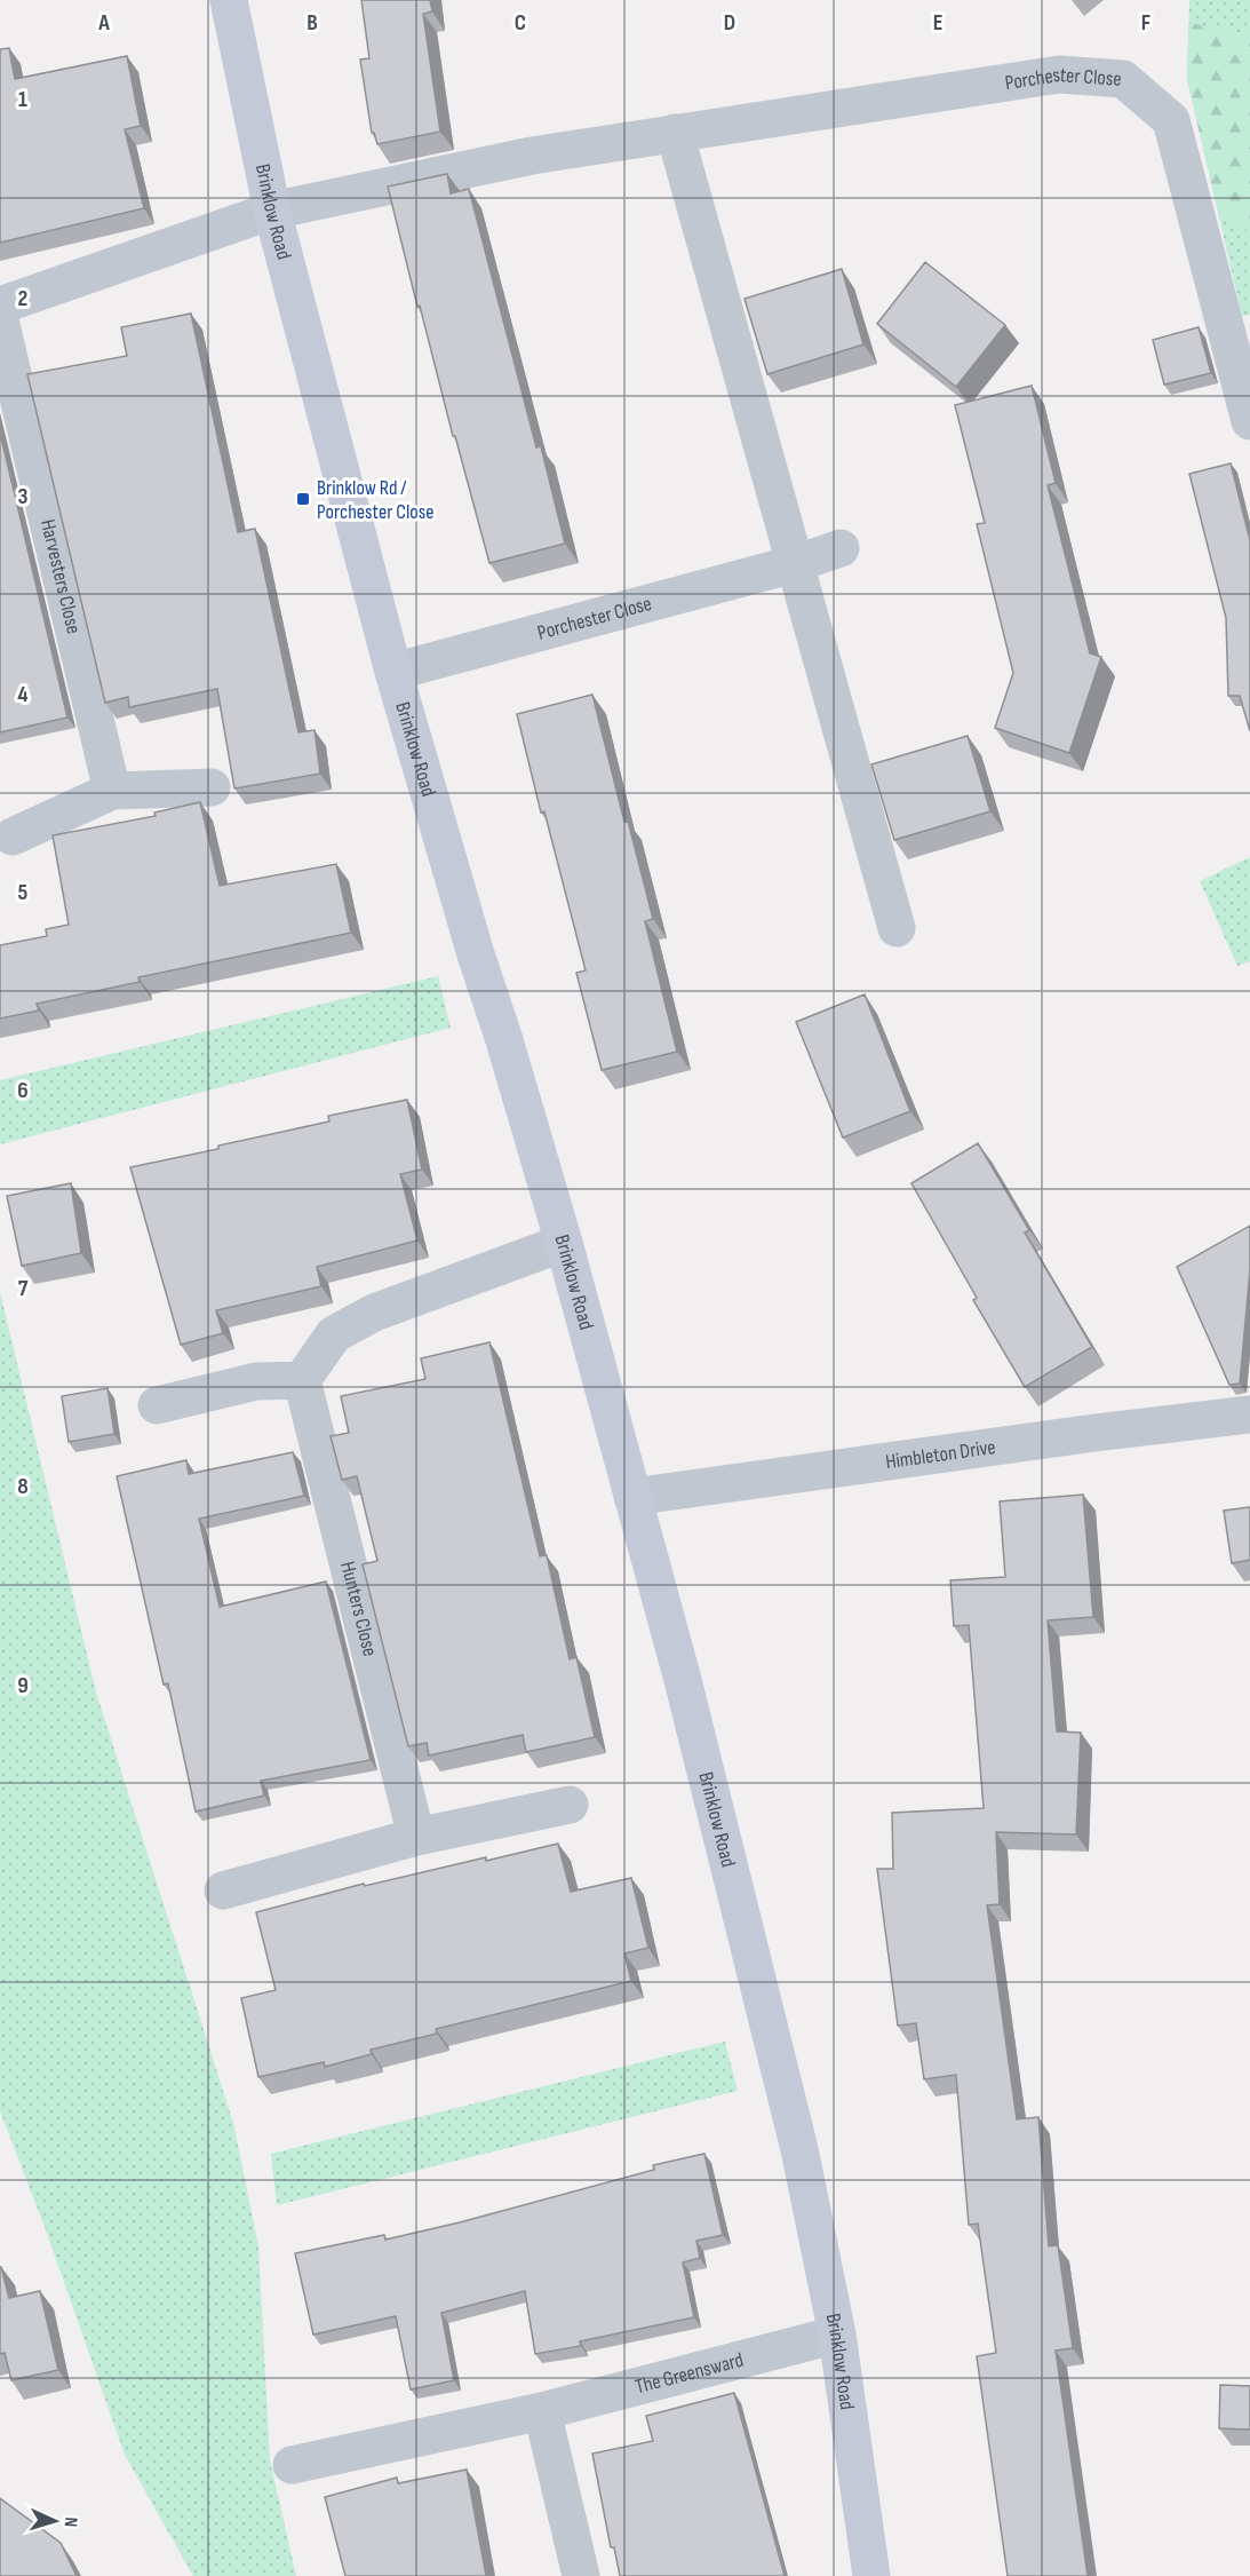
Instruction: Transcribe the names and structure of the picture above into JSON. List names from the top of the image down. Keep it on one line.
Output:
{"streets":{"main road":["Brinklow Road"],"street":["Porchester Close","Harvesters Close","Himbleton Drive","Hunters Close","The Greensward"]},"crossings":[["Porchester Close","Brinklow Road"],["Brinklow Road","Himbleton Drive"],["Brinklow Road","The Greensward"]],"places":{"transit":["Brinklow Rd / Porchester Close"]},"north":"right","grid":{"columns":["A","B","C","D","E","F"],"rows":["1","2","3","4","5","6","7","8","9"]}}
